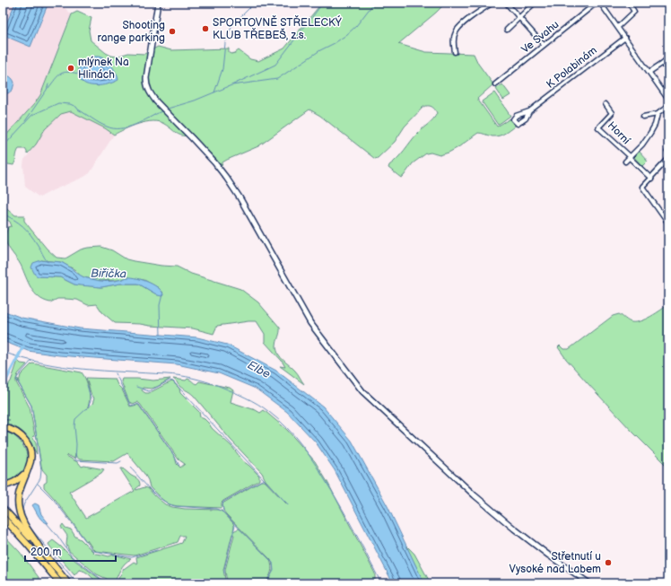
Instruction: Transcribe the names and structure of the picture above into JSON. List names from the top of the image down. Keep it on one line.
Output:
{"streets":{"street":["Ve Svahu","K Polabinám","Horní"]},"water":["Biřička","Elbe"],"places":["SPORTOVNĚ STŘELECKÝ KLUB TŘEBEŠ, z.s.","Shooting range parking","mlýnek Na Hlinách","Střetnutí u Vysoké nad Labem"],"scale_bar":"200 m"}
